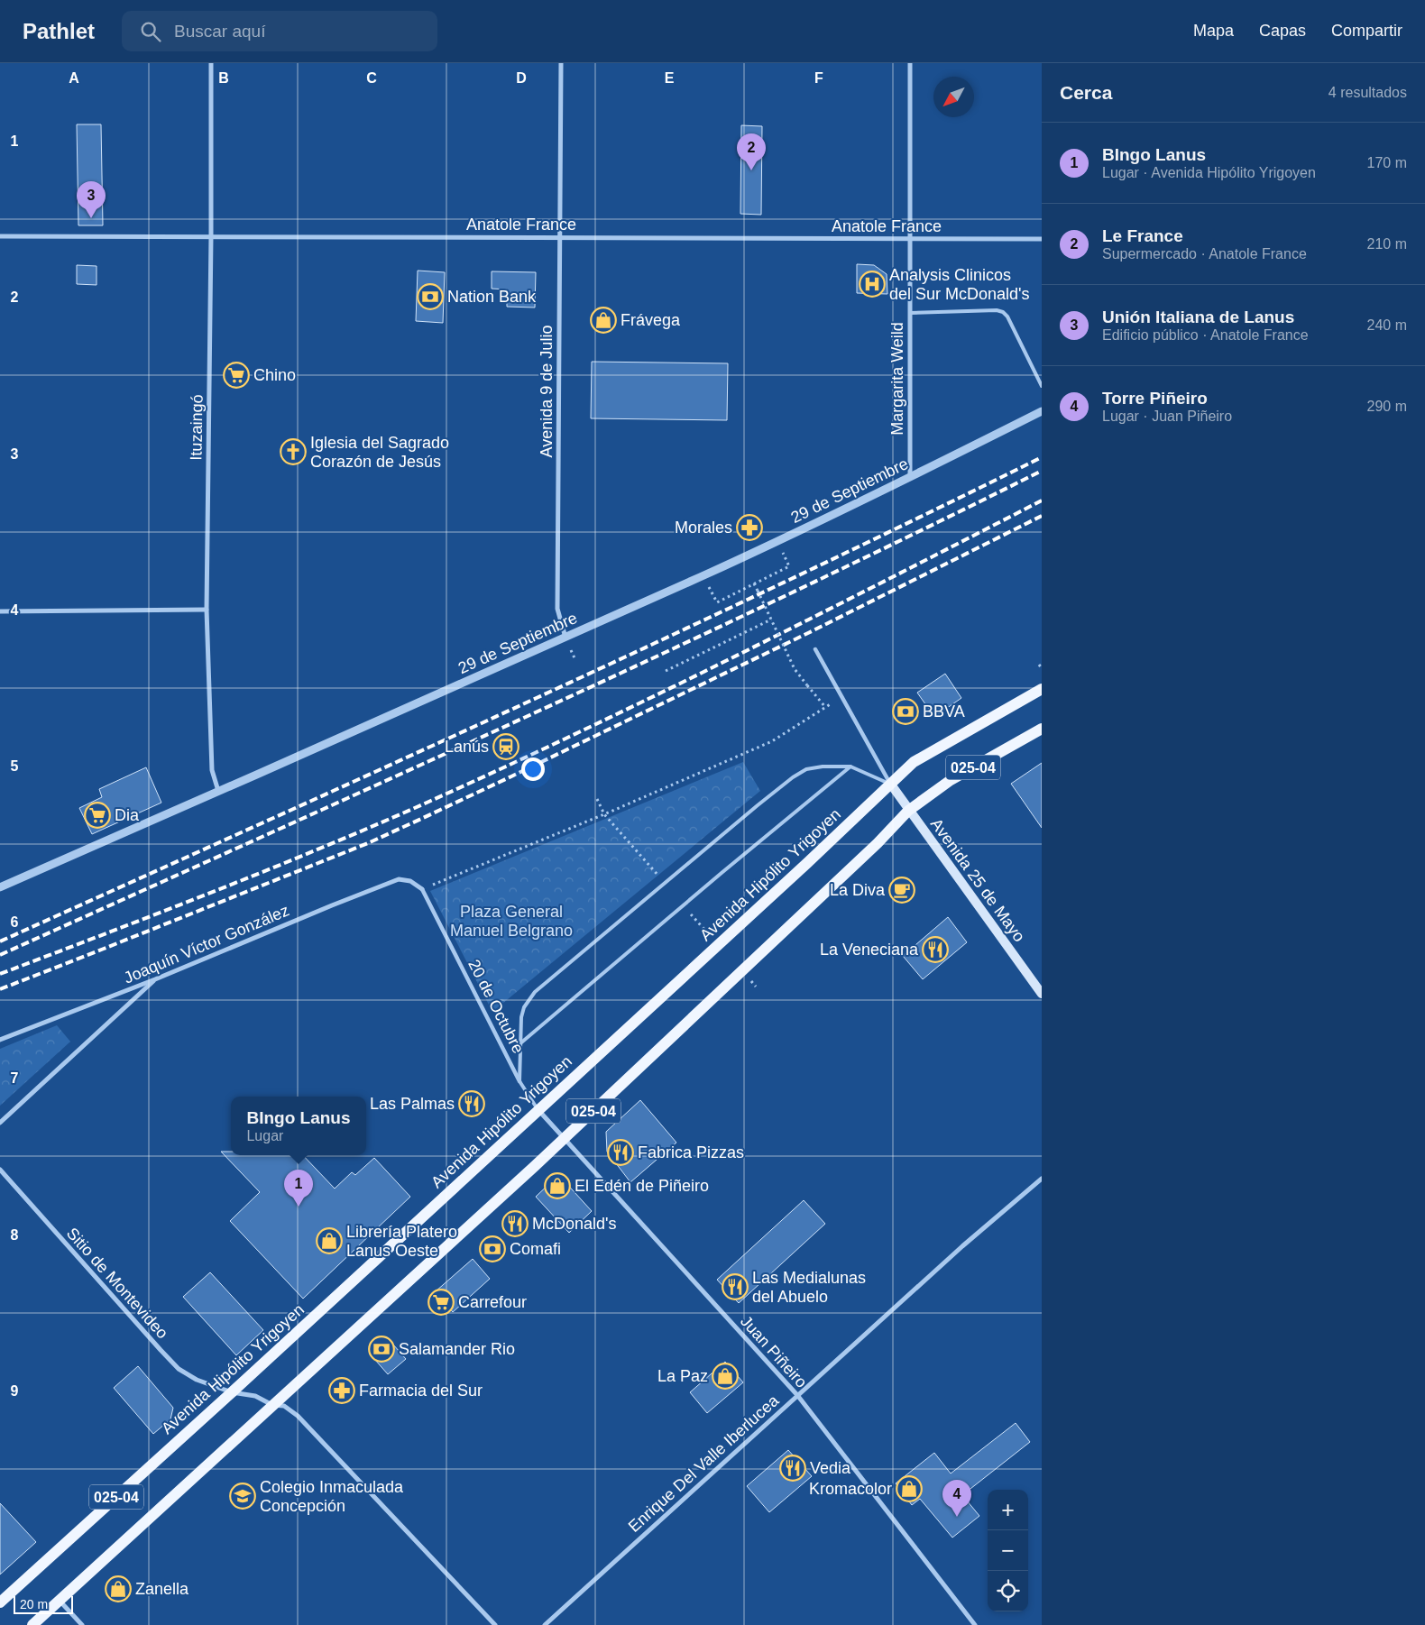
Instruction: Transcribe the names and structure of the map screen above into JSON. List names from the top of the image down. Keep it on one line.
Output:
{"streets":{"main road":["025-04","Avenida Hipólito Yrigoyen","Avenida 25 de Mayo"],"street":["Anatole France","Margarita Weild","Avenida 9 de Julio","Ituzaingó","29 de Septiembre","Joaquín Víctor González","20 de Octubre","Sitio de Montevideo","Juan Piñeiro","Enrique Del Valle Iberlucea"]},"crossings":[["Anatole France","Margarita Weild"],["Anatole France","Avenida 9 de Julio"],["Anatole France","Ituzaingó"],["Margarita Weild","29 de Septiembre"],["Avenida 9 de Julio","29 de Septiembre"],["Ituzaingó","29 de Septiembre"],["025-04","Avenida 25 de Mayo"],["025-04","Sitio de Montevideo"],["025-04","Juan Piñeiro"],["Avenida Hipólito Yrigoyen","Avenida 25 de Mayo"],["Avenida Hipólito Yrigoyen","20 de Octubre"],["Avenida Hipólito Yrigoyen","Sitio de Montevideo"],["Avenida Hipólito Yrigoyen","Juan Piñeiro"],["Joaquín Víctor González","20 de Octubre"],["20 de Octubre","Juan Piñeiro"],["Juan Piñeiro","Enrique Del Valle Iberlucea"]],"parks":["Plaza General Manuel Belgrano"],"places":{"hospital":["Analysis Clinicos del Sur McDonald's"],"bank":["Nation Bank","BBVA","Comafi","Salamander Rio"],"shop":["Frávega","El Edén de Piñeiro","Librería Platero Lanus Oeste","La Paz","Kromacolor","Zanella"],"supermarket":["Chino","Dia","Carrefour"],"church":["Iglesia del Sagrado Corazón de Jesús"],"pharmacy":["Morales","Farmacia del Sur"],"station":["Lanús"],"cafe":["La Diva"],"restaurant":["La Veneciana","Las Palmas","Fabrica Pizzas","McDonald's","Las Medialunas del Abuelo","Vedia"],"school or university":["Colegio Inmaculada Concepción"]},"scale_bar":"20 m","north":"bottom left","page":{"header":"Pathlet","search":"Buscar aquí","nav":["Mapa","Capas","Compartir"],"heading":["Cerca","4 resultados"],"list":[{"mark":"1","name":"BIngo Lanus","note":"Lugar · Avenida Hipólito Yrigoyen","value":"170 m"},{"mark":"2","name":"Le France","note":"Supermercado · Anatole France","value":"210 m"},{"mark":"3","name":"Unión Italiana de Lanus","note":"Edificio público · Anatole France","value":"240 m"},{"mark":"4","name":"Torre Piñeiro","note":"Lugar · Juan Piñeiro","value":"290 m"}],"pins":["2","3","1","4"],"popup":["BIngo Lanus","Lugar"],"map_buttons":["+","−"],"scale":"20 m"},"grid":{"columns":["A","B","C","D","E","F"],"rows":["1","2","3","4","5","6","7","8","9"]}}
